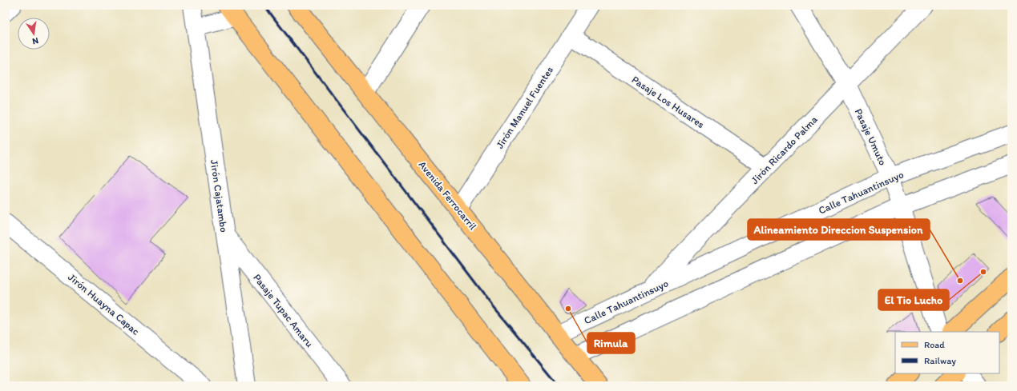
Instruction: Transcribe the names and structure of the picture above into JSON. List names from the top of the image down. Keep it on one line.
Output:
{"streets":{"main road":["Avenida Ferrocarril"],"street":["Pasaje Los Husares","Jirón Manuel Fuentes","Pasaje Umuto","Jirón Ricardo Palma","Calle Tahuantinsuyo","Jirón Cajatambo","Jirón Huayna Capac","Pasaje Tupac Amaru"]},"crossings":[["Pasaje Los Husares","Jirón Manuel Fuentes"],["Pasaje Los Husares","Jirón Ricardo Palma"],["Jirón Manuel Fuentes","Avenida Ferrocarril"],["Pasaje Umuto","Jirón Ricardo Palma"],["Pasaje Umuto","Calle Tahuantinsuyo"],["Jirón Ricardo Palma","Calle Tahuantinsuyo"],["Calle Tahuantinsuyo","Avenida Ferrocarril"],["Jirón Cajatambo","Pasaje Tupac Amaru"]],"places":["El Tio Lucho","Alineamiento Direccion Suspension","Rimula"],"legend":["Road","Railway"],"north":"bottom"}
